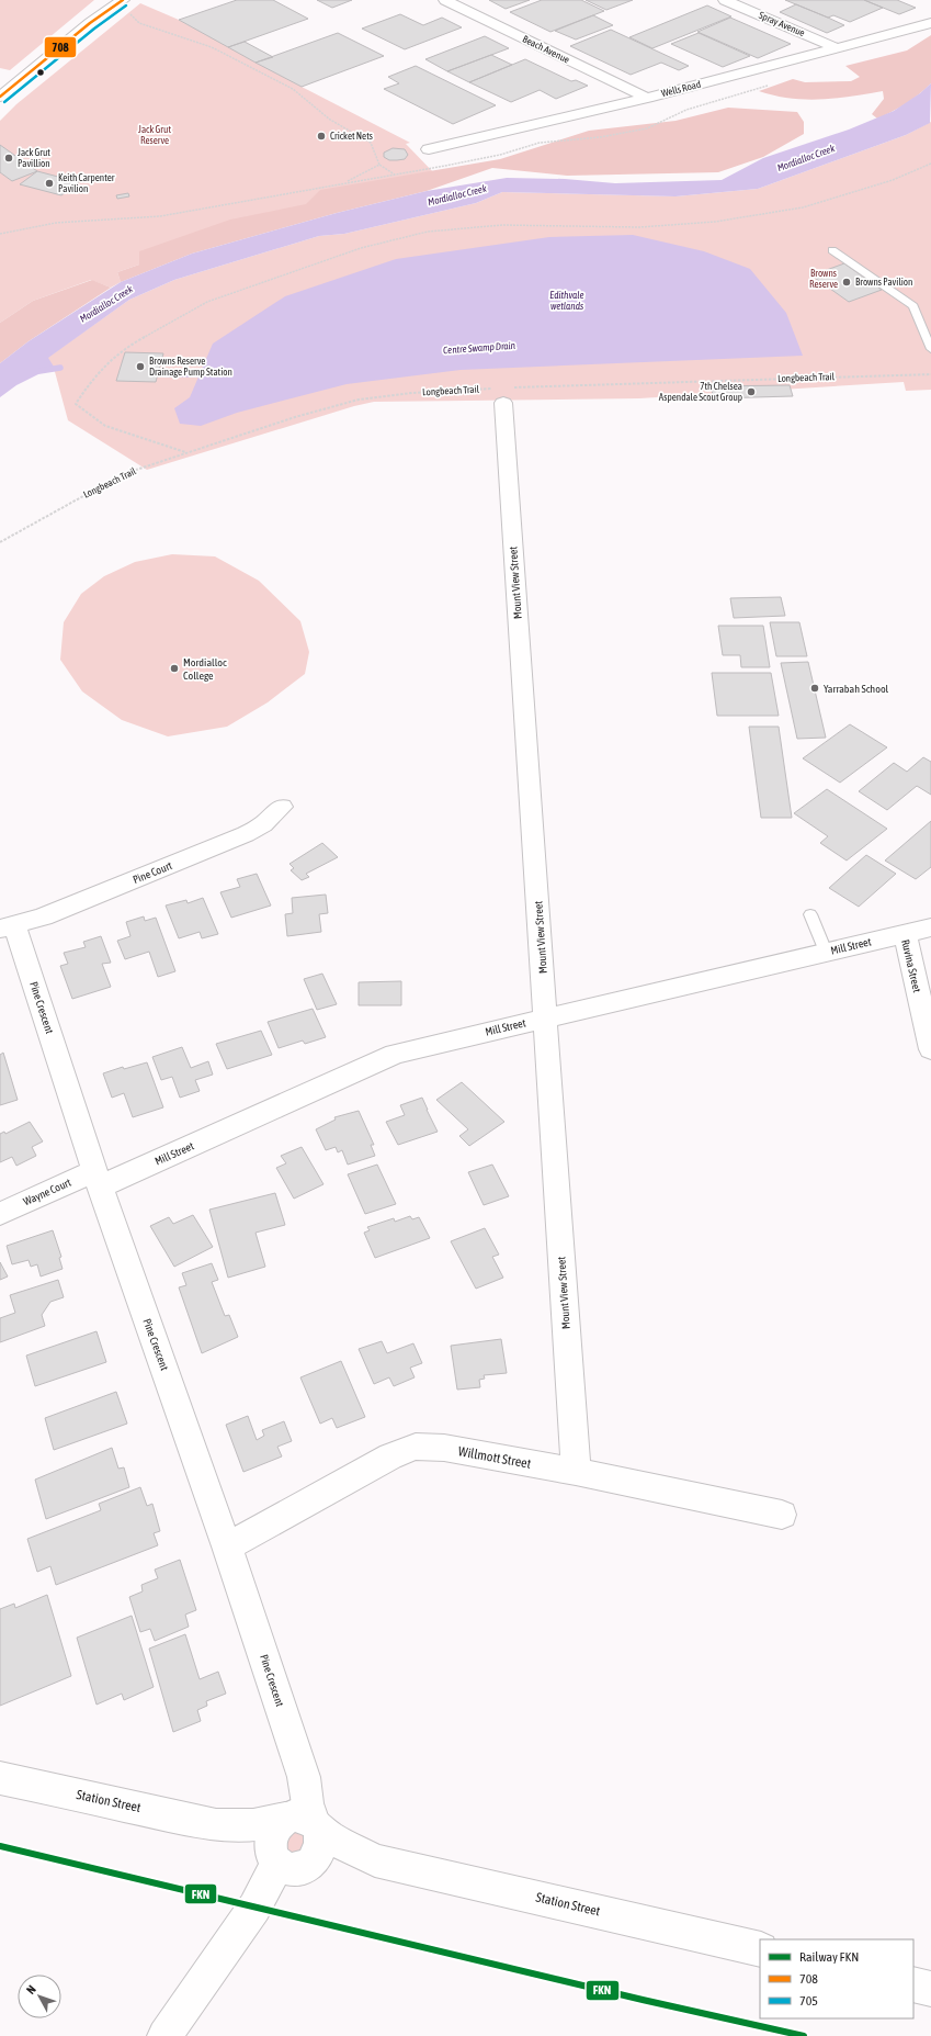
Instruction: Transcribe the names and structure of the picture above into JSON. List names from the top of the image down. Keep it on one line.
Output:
{"streets":{"street":["Spray Avenue","Beach Avenue","Wells Road","Mount View Street","Pine Court","Mill Street","Ruvina Street","Pine Crescent","Wayne Court","Willmott Street","Station Street"],"path":["Longbeach Trail"]},"crossings":[["Spray Avenue","Wells Road"],["Beach Avenue","Wells Road"],["Longbeach Trail","Mount View Street"],["Mount View Street","Mill Street"],["Mount View Street","Willmott Street"],["Pine Court","Pine Crescent"],["Mill Street","Ruvina Street"],["Mill Street","Pine Crescent"],["Mill Street","Wayne Court"],["Pine Crescent","Wayne Court"],["Pine Crescent","Willmott Street"],["Pine Crescent","Station Street"]],"water":["Mordialloc Creek","Edithvale wetlands","Centre Swamp Drain"],"parks":["Jack Grut Reserve","Browns Reserve"],"places":["Cricket Nets","Jack Grut Pavillion","Keith Carpenter Pavilion","Browns Pavilion","Browns Reserve Drainage Pump Station","7th Chelsea Aspendale Scout Group","Mordialloc College","Yarrabah School"],"lines":["transit line 708","transit line 705","rail line FKN"],"legend":["Railway FKN","708","705"],"north":"top left"}
